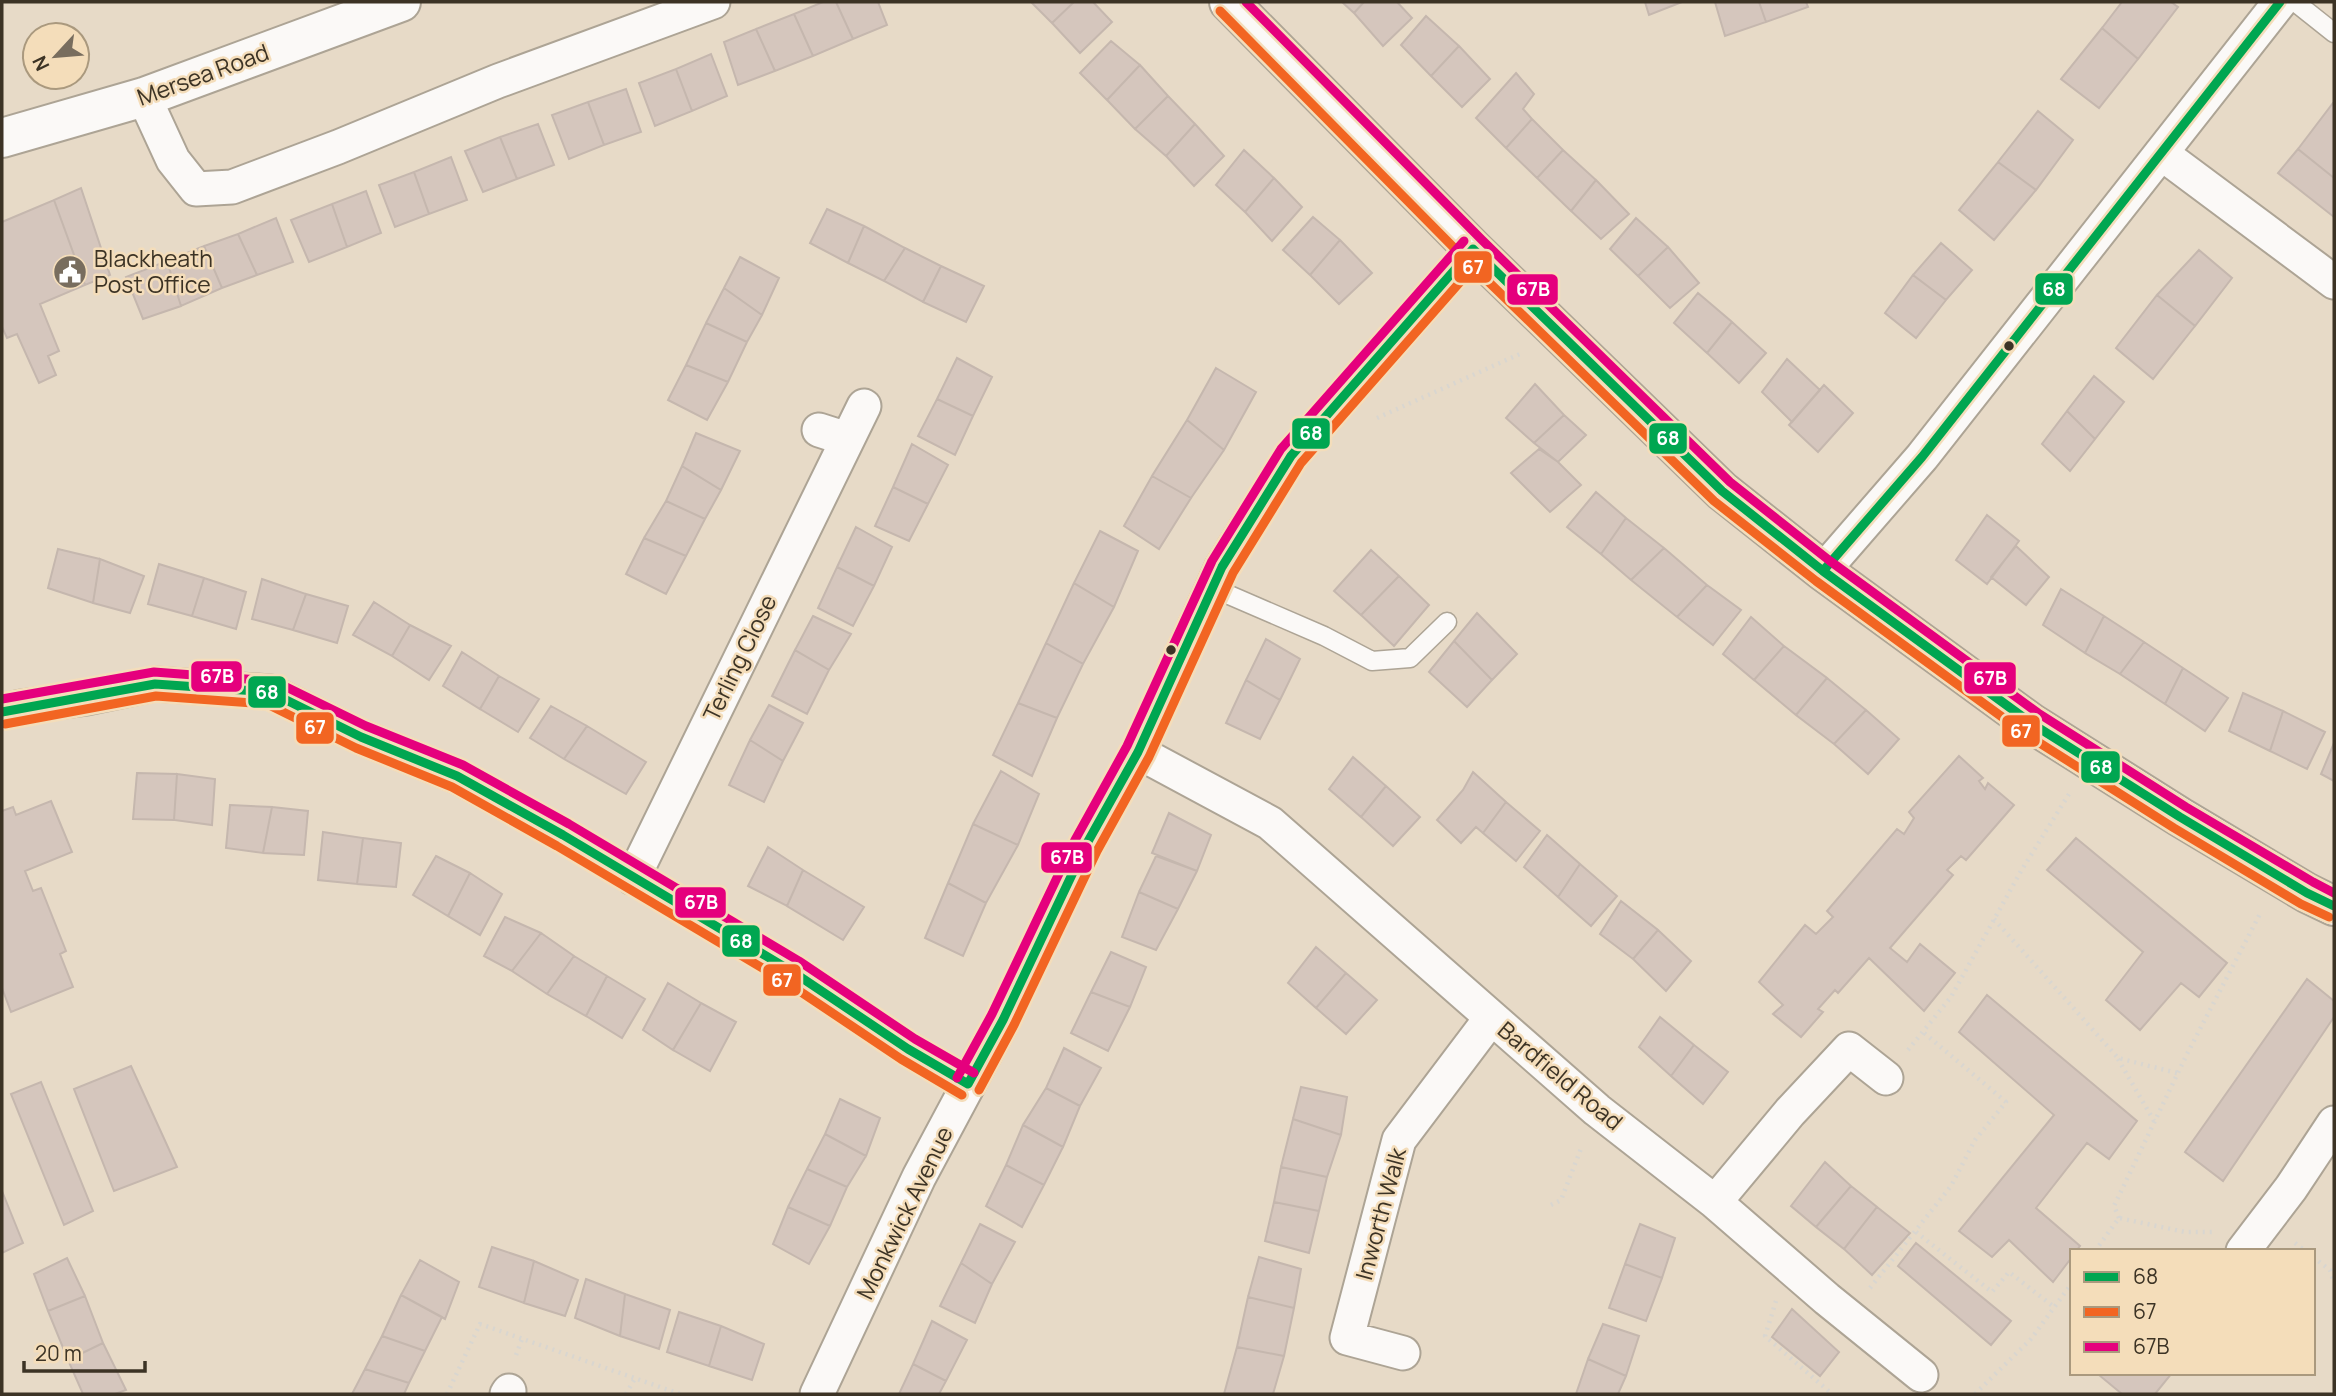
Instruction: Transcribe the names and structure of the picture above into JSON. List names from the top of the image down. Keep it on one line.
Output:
{"streets":{"street":["Mersea Road","Terling Close","Bardfield Road","Monkwick Avenue","Inworth Walk"]},"crossings":[["Bardfield Road","Monkwick Avenue"],["Bardfield Road","Inworth Walk"]],"places":{"public building":["Blackheath Post Office"]},"lines":["transit line 68","transit line 67B","transit line 67"],"legend":["68","67","67B"],"scale_bar":"20 m","north":"bottom left"}
